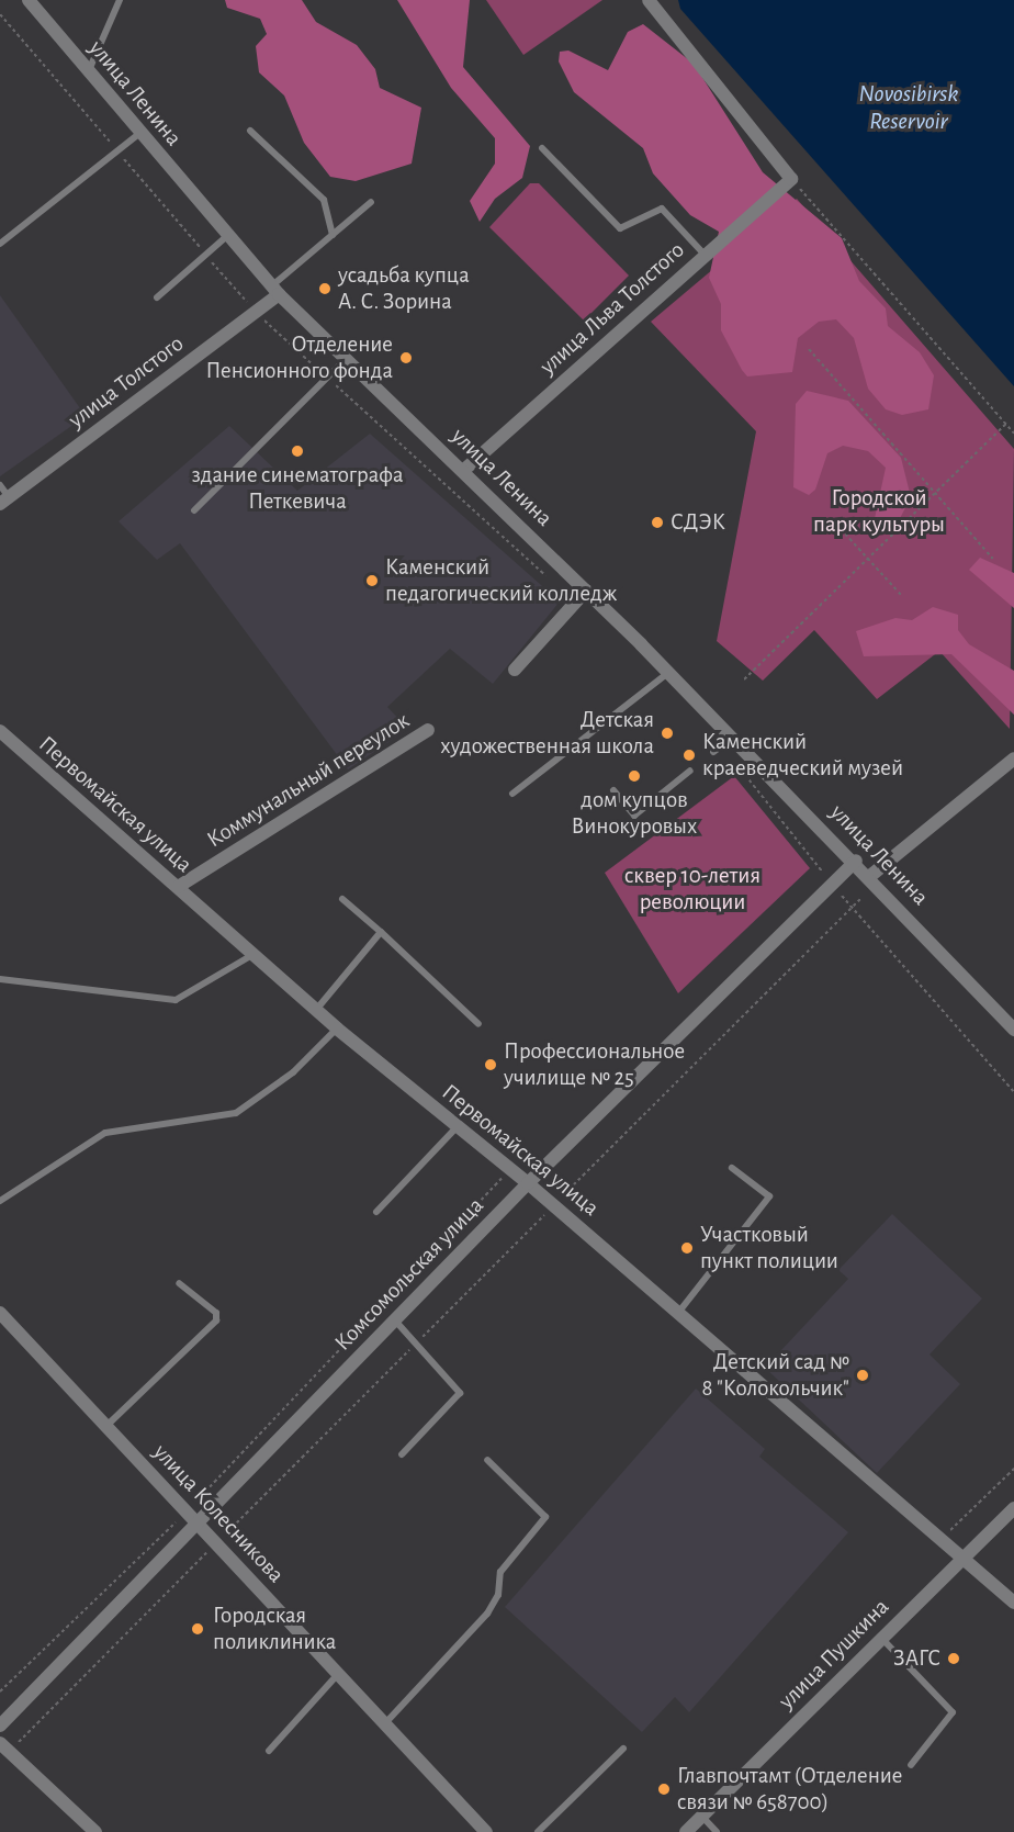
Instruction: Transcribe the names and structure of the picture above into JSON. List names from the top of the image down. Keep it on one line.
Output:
{"streets":{"street":["улица Ленина","улица Льва Толстого","улица Толстого","Коммунальный переулок","Первомайская улица","Комсомольская улица","улица Колесникова","улица Пушкина"]},"crossings":[["улица Ленина","улица Льва Толстого"],["улица Ленина","улица Толстого"],["улица Ленина","Комсомольская улица"],["Коммунальный переулок","Первомайская улица"],["Первомайская улица","Комсомольская улица"],["Первомайская улица","улица Пушкина"],["Комсомольская улица","улица Колесникова"]],"water":["Novosibirsk Reservoir"],"parks":["Городской парк культуры","сквер 10-летия революции"],"places":["усадьба купца А. С. Зорина","Отделение Пенсионного фонда","здание синематографа Петкевича","СДЭК","Каменский педагогический колледж","Детская художественная школа","Каменский краеведческий музей","дом купцов Винокуровых","Профессиональное училище № 25","Участковый пункт полиции","Детский сад № 8 \"Колокольчик\"","Городская поликлиника","ЗАГС","Главпочтамт (Отделение связи № 658700)"]}
